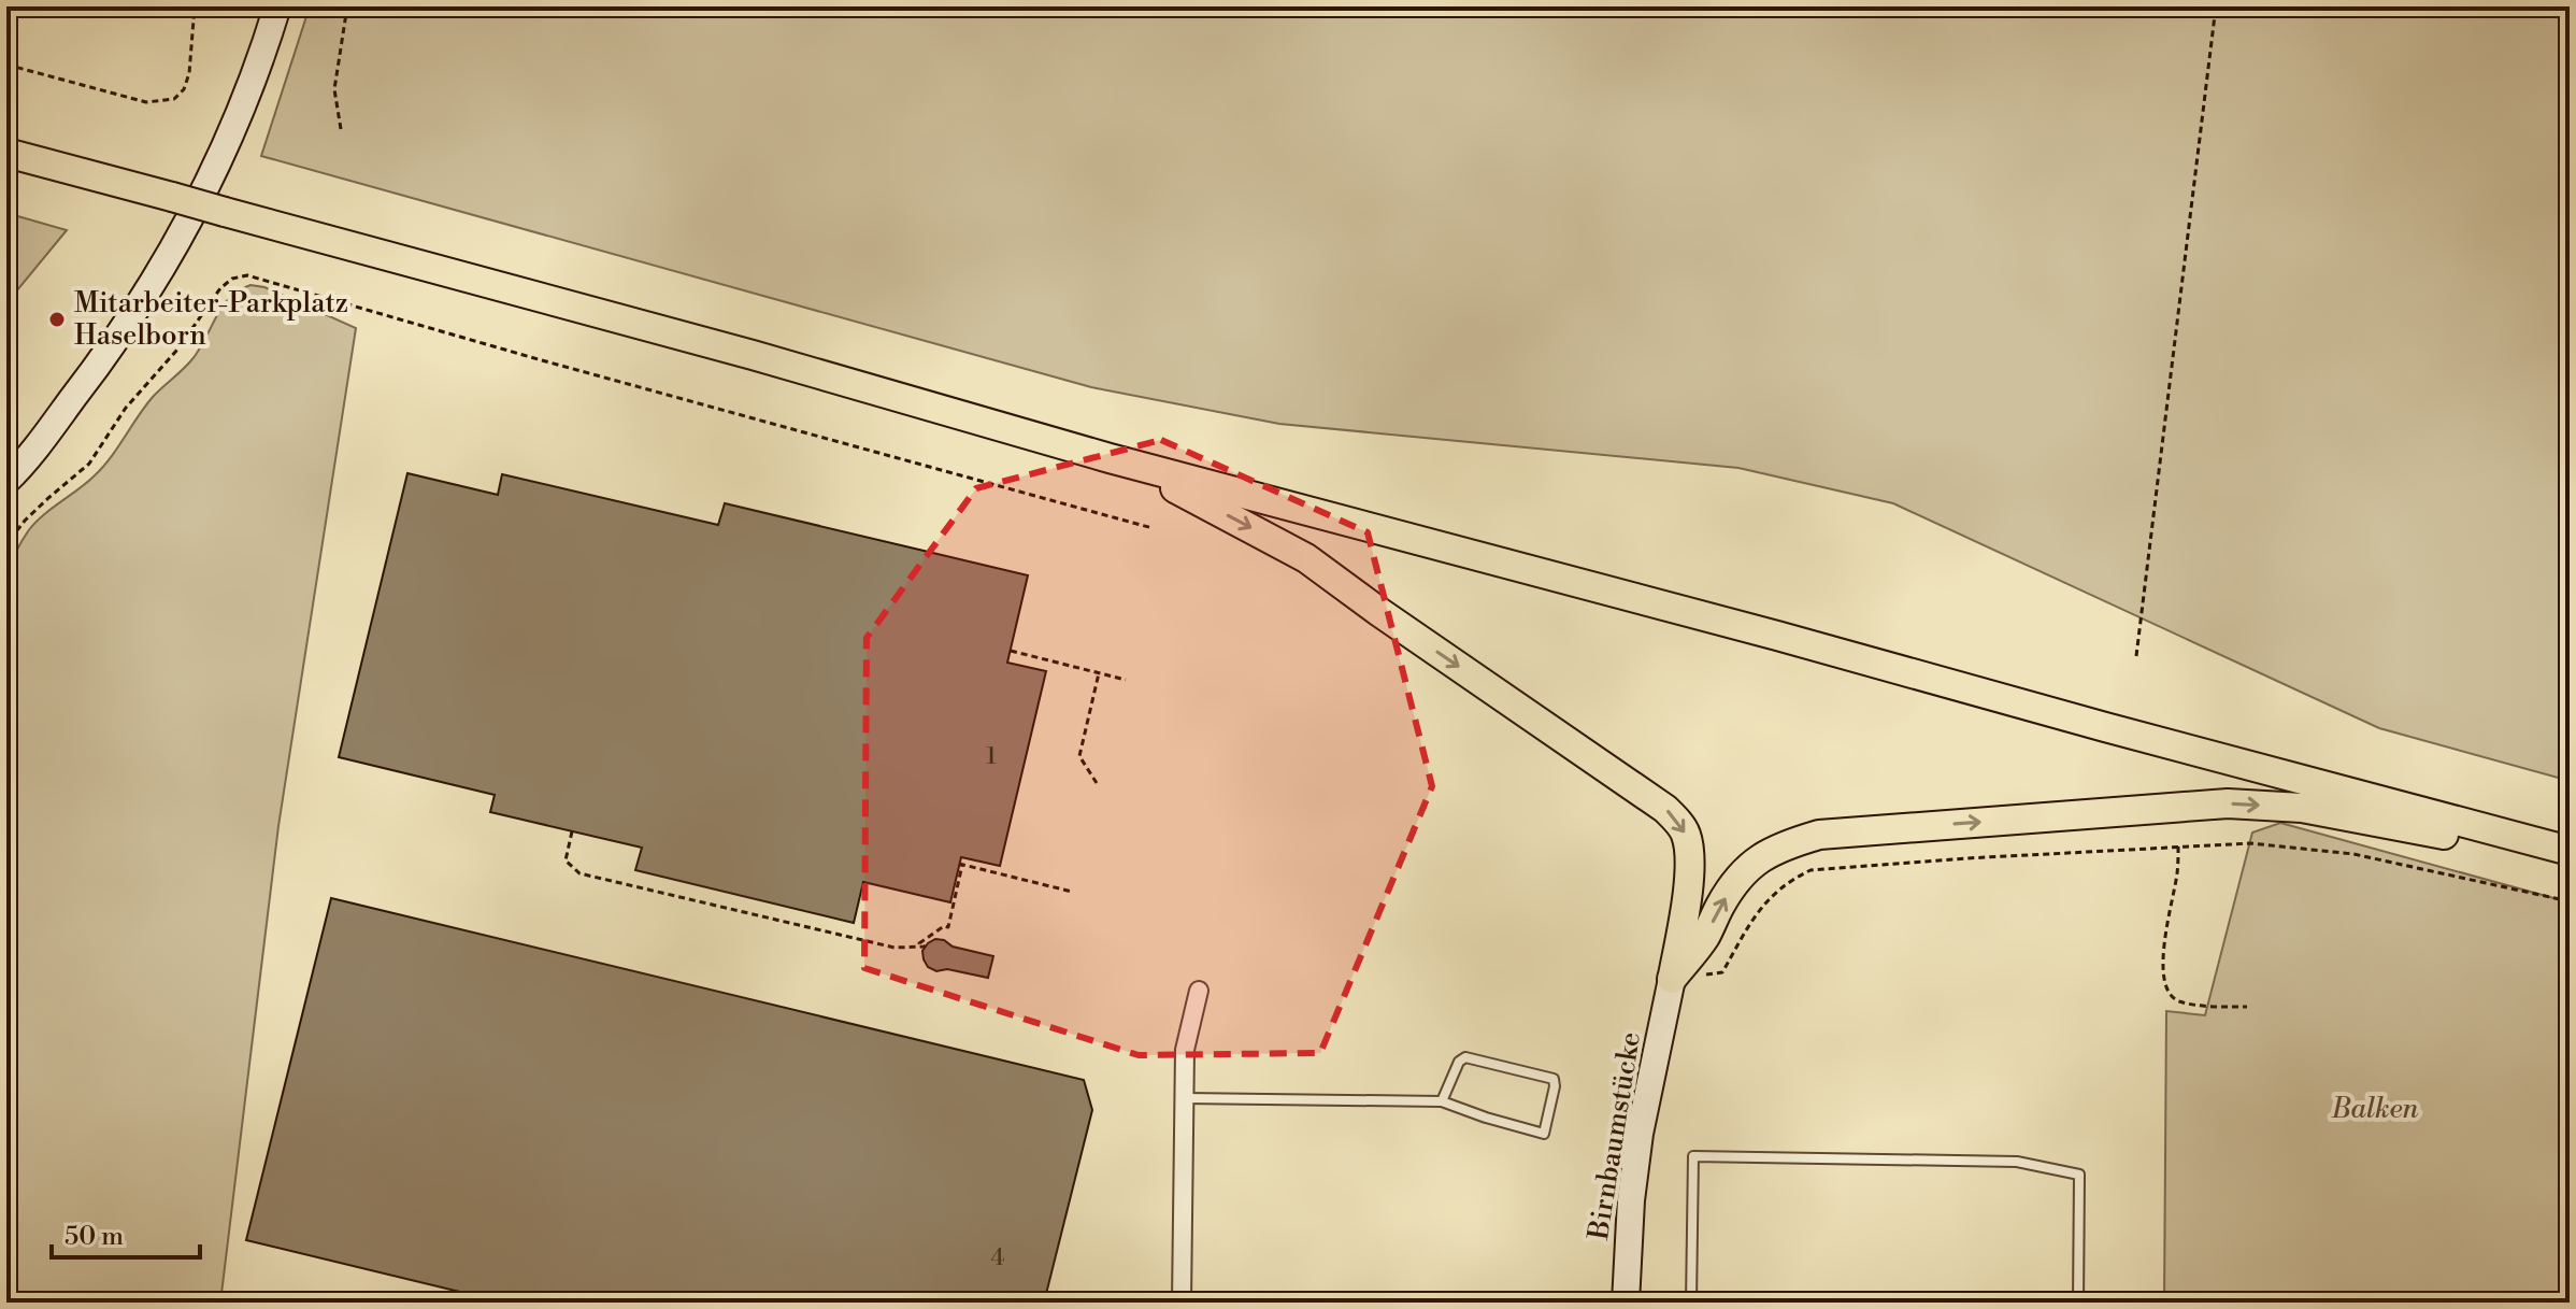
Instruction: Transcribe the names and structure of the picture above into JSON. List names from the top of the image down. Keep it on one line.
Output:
{"streets":{"street":["Birnbaumstücke"]},"parks":["Balken"],"places":["Mitarbeiter-Parkplatz Haselborn"],"house_numbers":["1","4"],"scale_bar":"50 m"}
